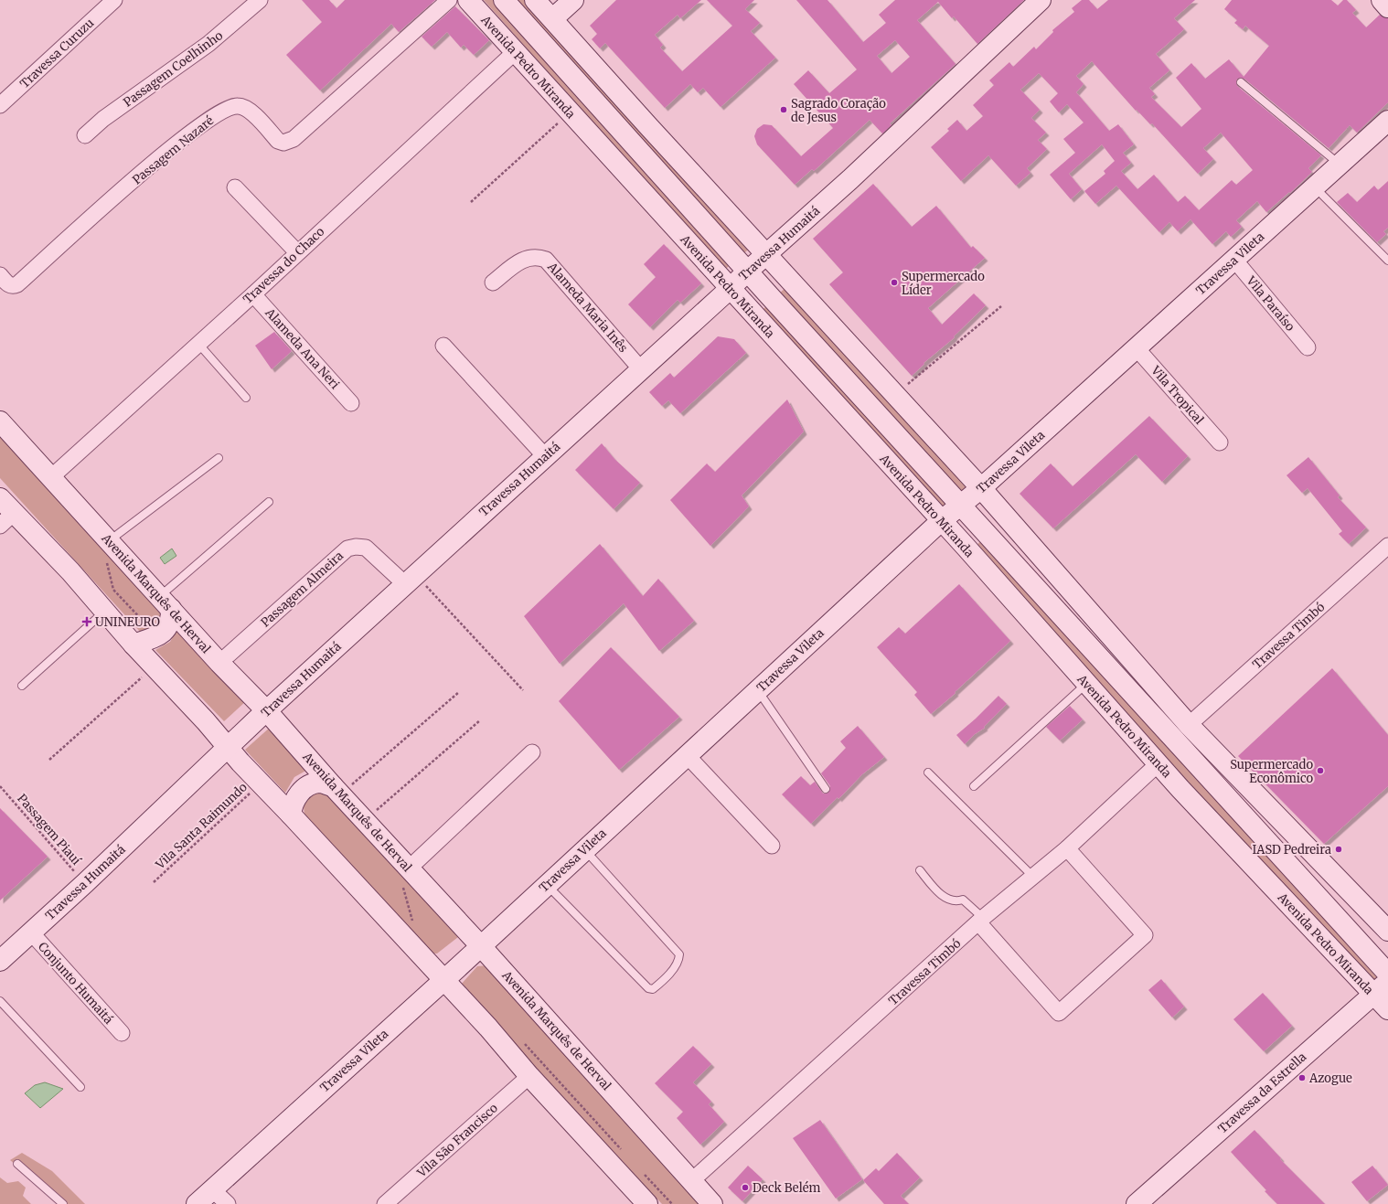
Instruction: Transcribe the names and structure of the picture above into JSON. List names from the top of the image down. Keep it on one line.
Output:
{"streets":{"main road":["Avenida Pedro Miranda","Travessa Humaitá","Travessa Vileta","Avenida Marquês de Herval","Travessa da Estrella"],"street":["Travessa Curuzu","Passagem Coelhinho","Passagem Nazaré","Travessa do Chaco","Vila Paraíso","Alameda Maria Inês","Alameda Ana Neri","Vila Tropical","Passagem Almeira","Travessa Timbó","Conjunto Humaitá","Vila São Francisco"],"path":["Vila Santa Raimundo","Passagem Piauí"]},"crossings":[["Avenida Pedro Miranda","Travessa Humaitá"],["Avenida Pedro Miranda","Travessa Vileta"],["Avenida Pedro Miranda","Travessa do Chaco"],["Avenida Pedro Miranda","Travessa Timbó"],["Avenida Pedro Miranda","Travessa da Estrella"],["Travessa Humaitá","Alameda Maria Inês"],["Travessa Humaitá","Passagem Almeira"],["Travessa Humaitá","Avenida Marquês de Herval"],["Travessa Humaitá","Passagem Piauí"],["Travessa Humaitá","Conjunto Humaitá"],["Travessa Vileta","Vila Paraíso"],["Travessa Vileta","Vila Tropical"],["Travessa Vileta","Avenida Marquês de Herval"],["Travessa do Chaco","Alameda Ana Neri"],["Travessa do Chaco","Avenida Marquês de Herval"],["Passagem Almeira","Avenida Marquês de Herval"],["Avenida Marquês de Herval","Travessa Timbó"]],"places":{"other":["Sagrado Coração de Jesus","Supermercado Líder","Supermercado Econômico","IASD Pedreira","Azogue","Deck Belém"],"health":["UNINEURO"]}}
